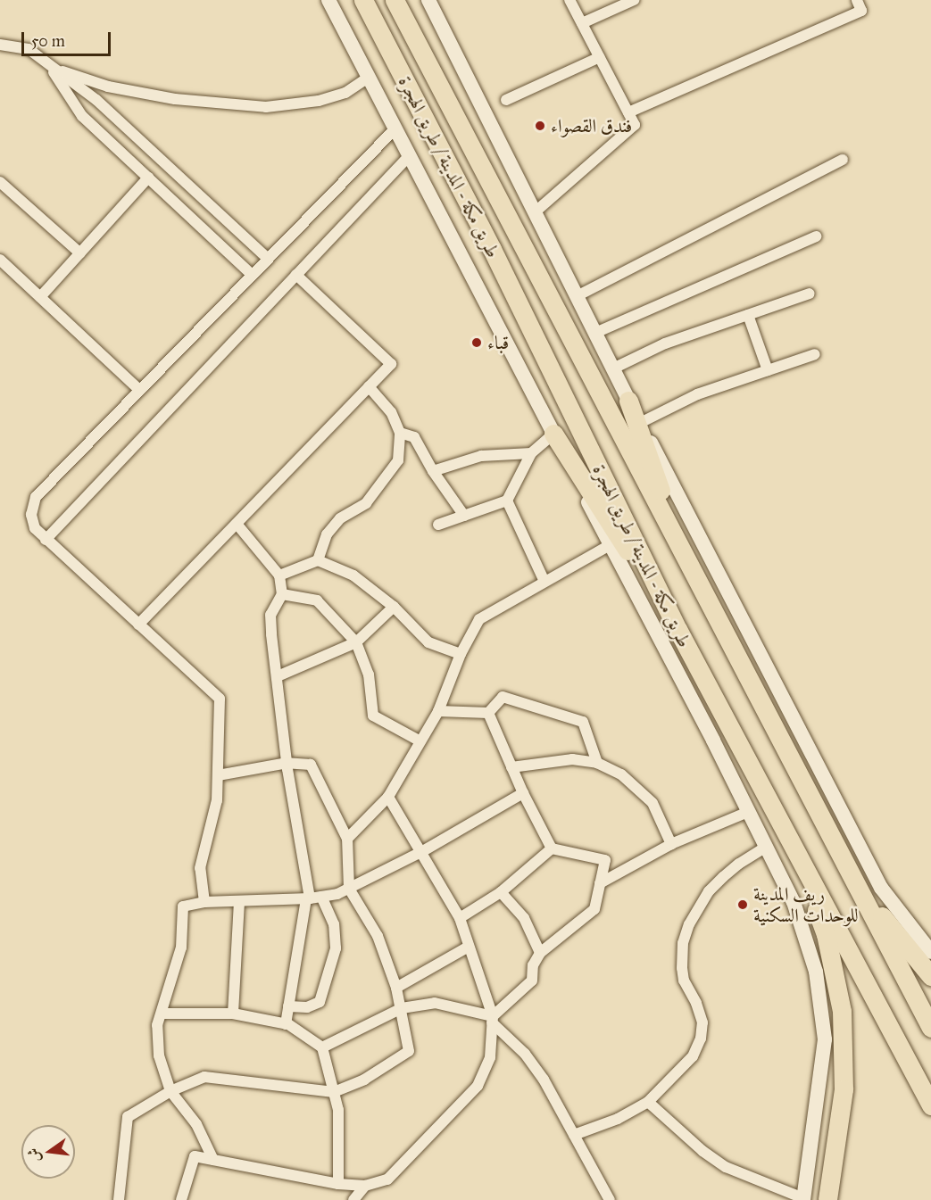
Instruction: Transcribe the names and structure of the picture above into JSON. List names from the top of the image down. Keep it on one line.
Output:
{"streets":{"highway":["طريق مكة - المدينة / طريق الهجرة"]},"places":["فندق القصواء","قباء","ريف المدينة للوحدات السكنية"],"scale_bar":"50 m","north":"left"}
